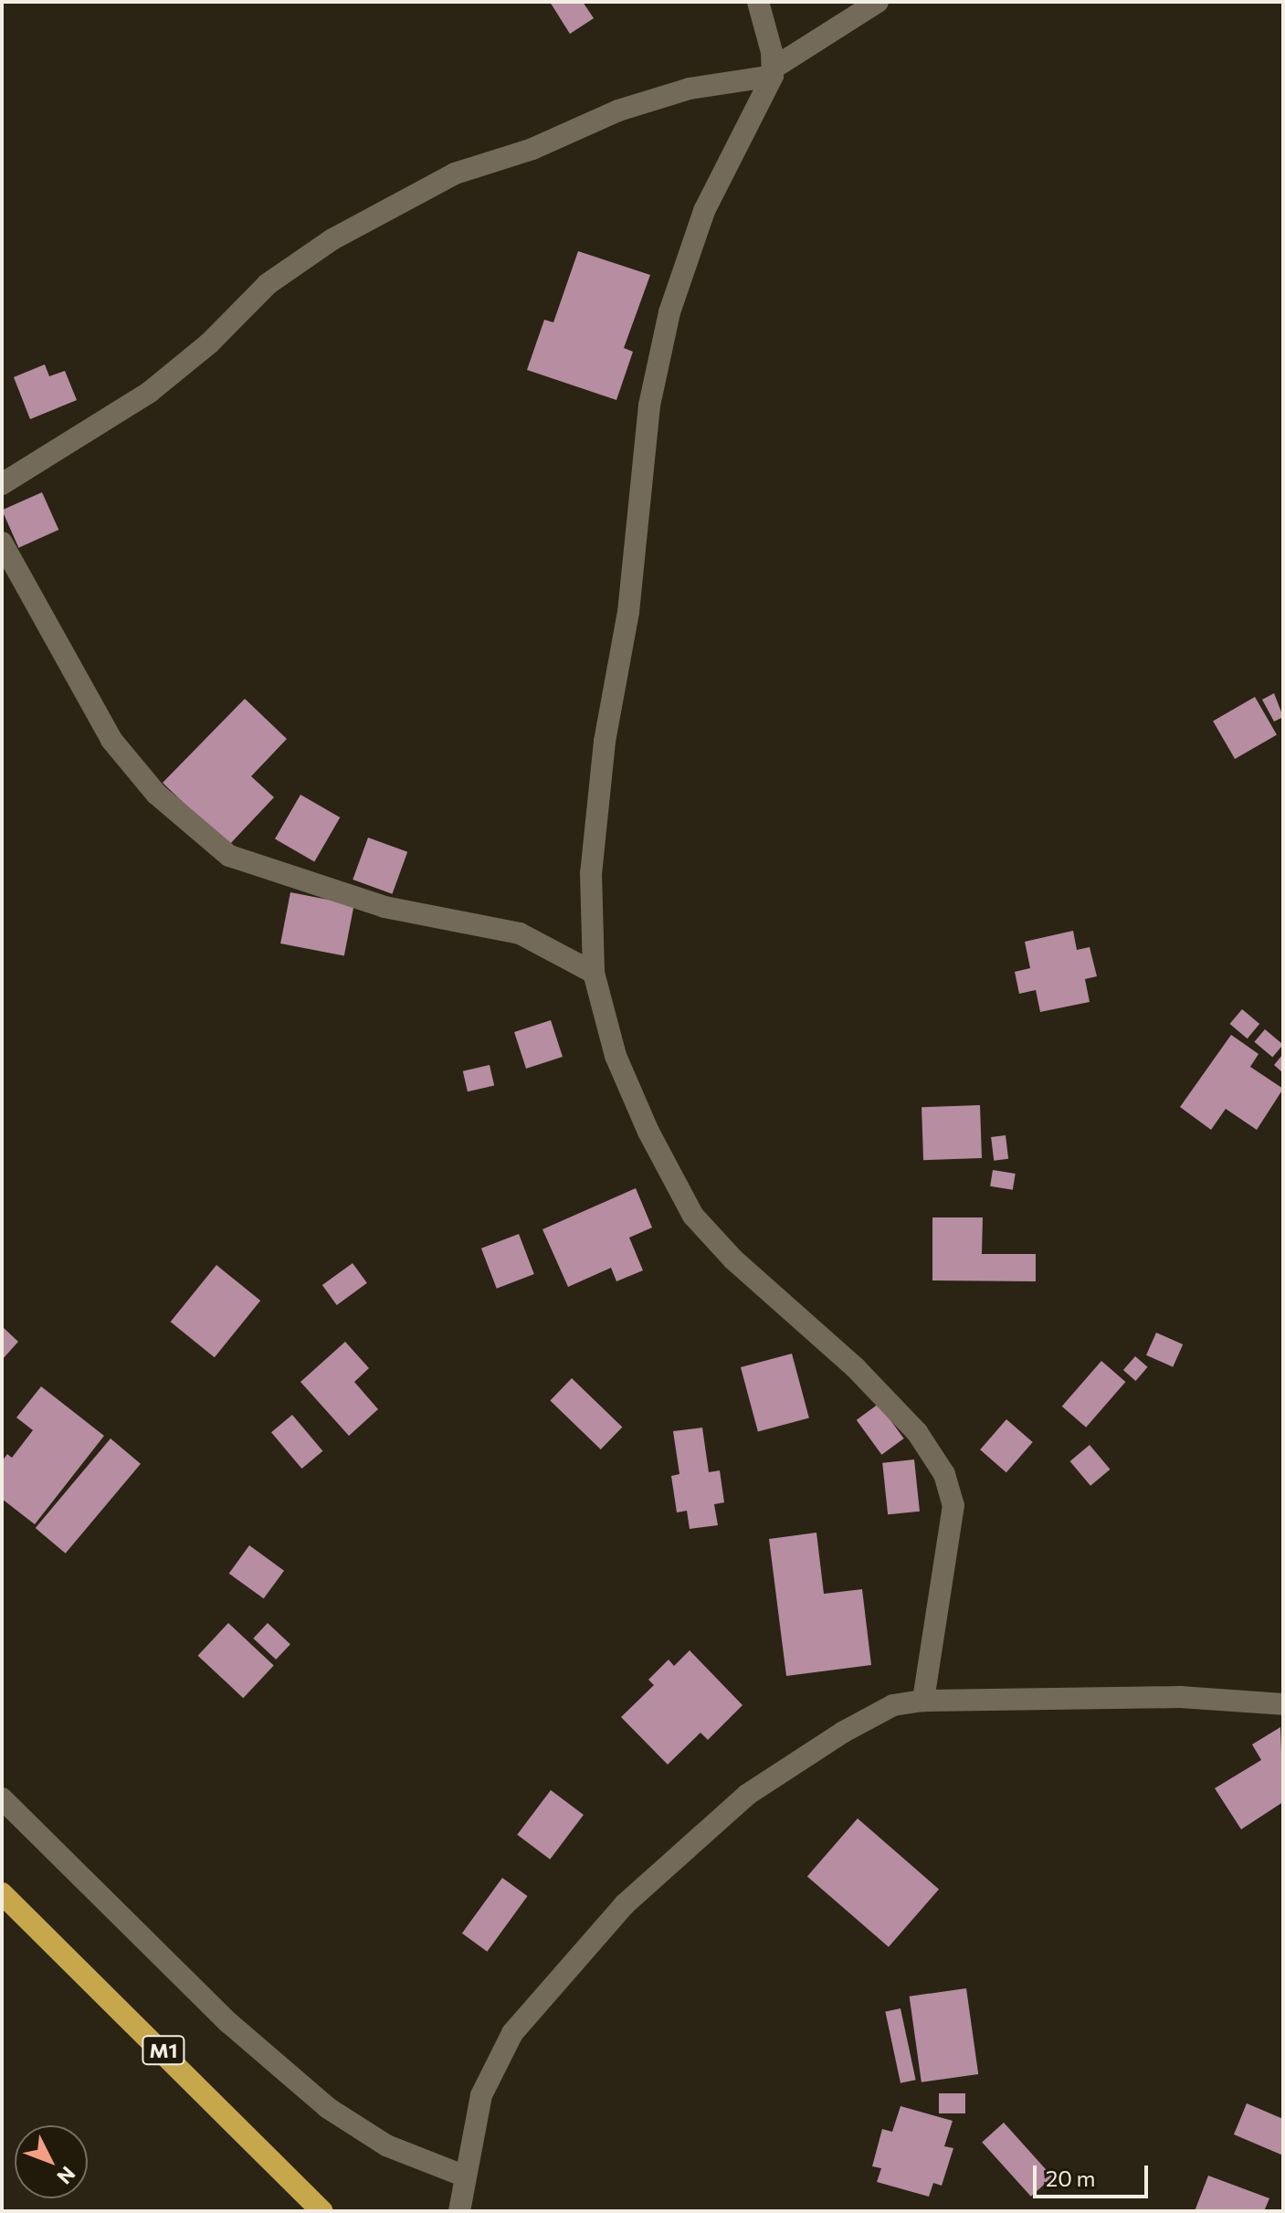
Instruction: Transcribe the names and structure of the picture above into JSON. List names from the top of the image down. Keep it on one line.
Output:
{"streets":{"highway":["M1"]},"scale_bar":"20 m","north":"bottom right"}
